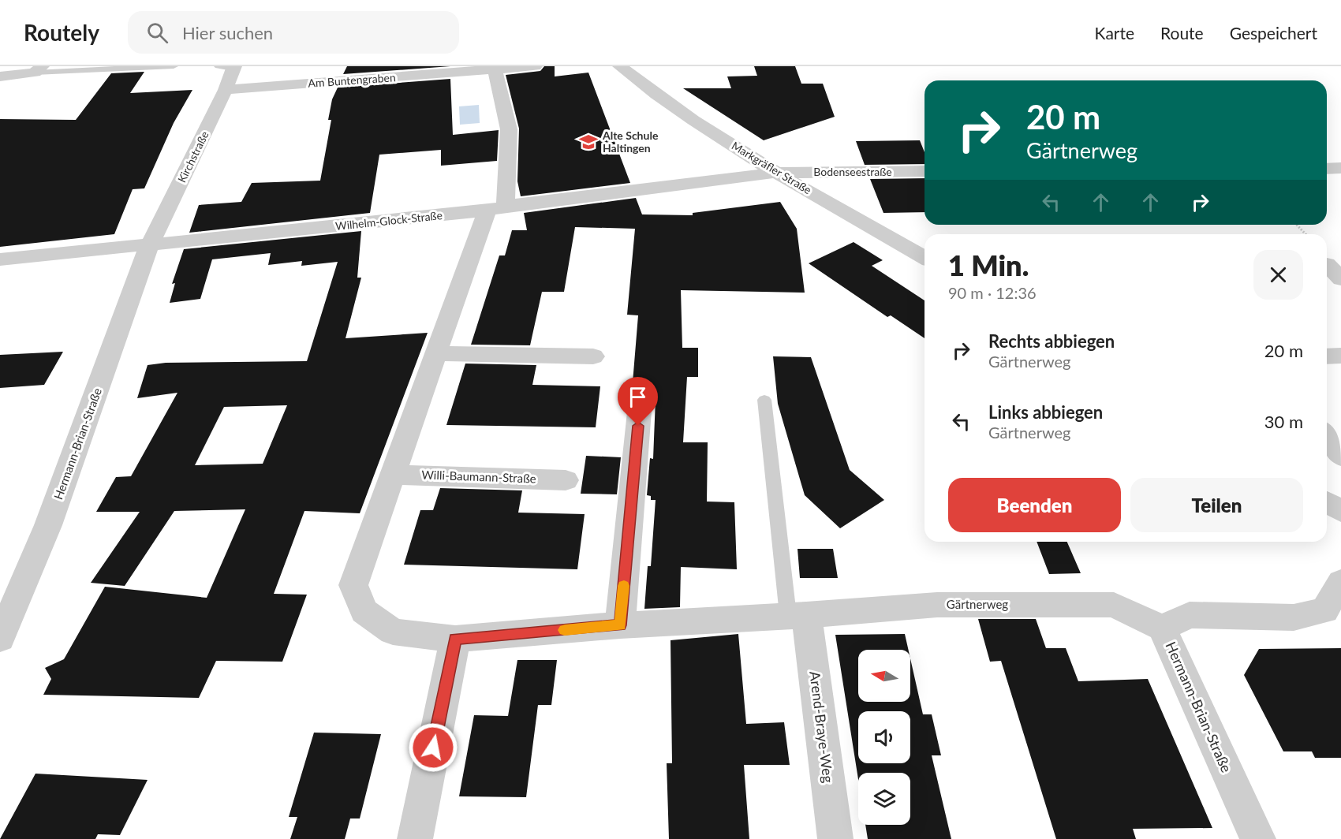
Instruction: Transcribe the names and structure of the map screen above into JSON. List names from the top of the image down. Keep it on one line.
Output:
{"streets":{"street":["Am Buntengraben","Kirchstraße","Markgräfler Straße","Bodenseestraße","Wilhelm-Glock-Straße","Hermann-Brian-Straße","Willi-Baumann-Straße","Gärtnerweg","Arend-Braye-Weg"]},"crossings":[["Am Buntengraben","Kirchstraße"],["Kirchstraße","Wilhelm-Glock-Straße"],["Kirchstraße","Hermann-Brian-Straße"],["Markgräfler Straße","Bodenseestraße"],["Markgräfler Straße","Wilhelm-Glock-Straße"],["Bodenseestraße","Wilhelm-Glock-Straße"],["Wilhelm-Glock-Straße","Hermann-Brian-Straße"],["Hermann-Brian-Straße","Gärtnerweg"],["Gärtnerweg","Arend-Braye-Weg"]],"places":{"school or university":["Alte Schule Haltingen"]},"north":"left","page":{"header":"Routely","search":"Hier suchen","nav":["Karte","Route","Gespeichert"],"turn":["20 m","Gärtnerweg"],"heading":["1 Min.","90 m · 12:36"],"list":[{"name":"Rechts abbiegen","note":"Gärtnerweg","value":"20 m"},{"name":"Links abbiegen","note":"Gärtnerweg","value":"30 m"}],"buttons":["Beenden","Teilen"]}}
